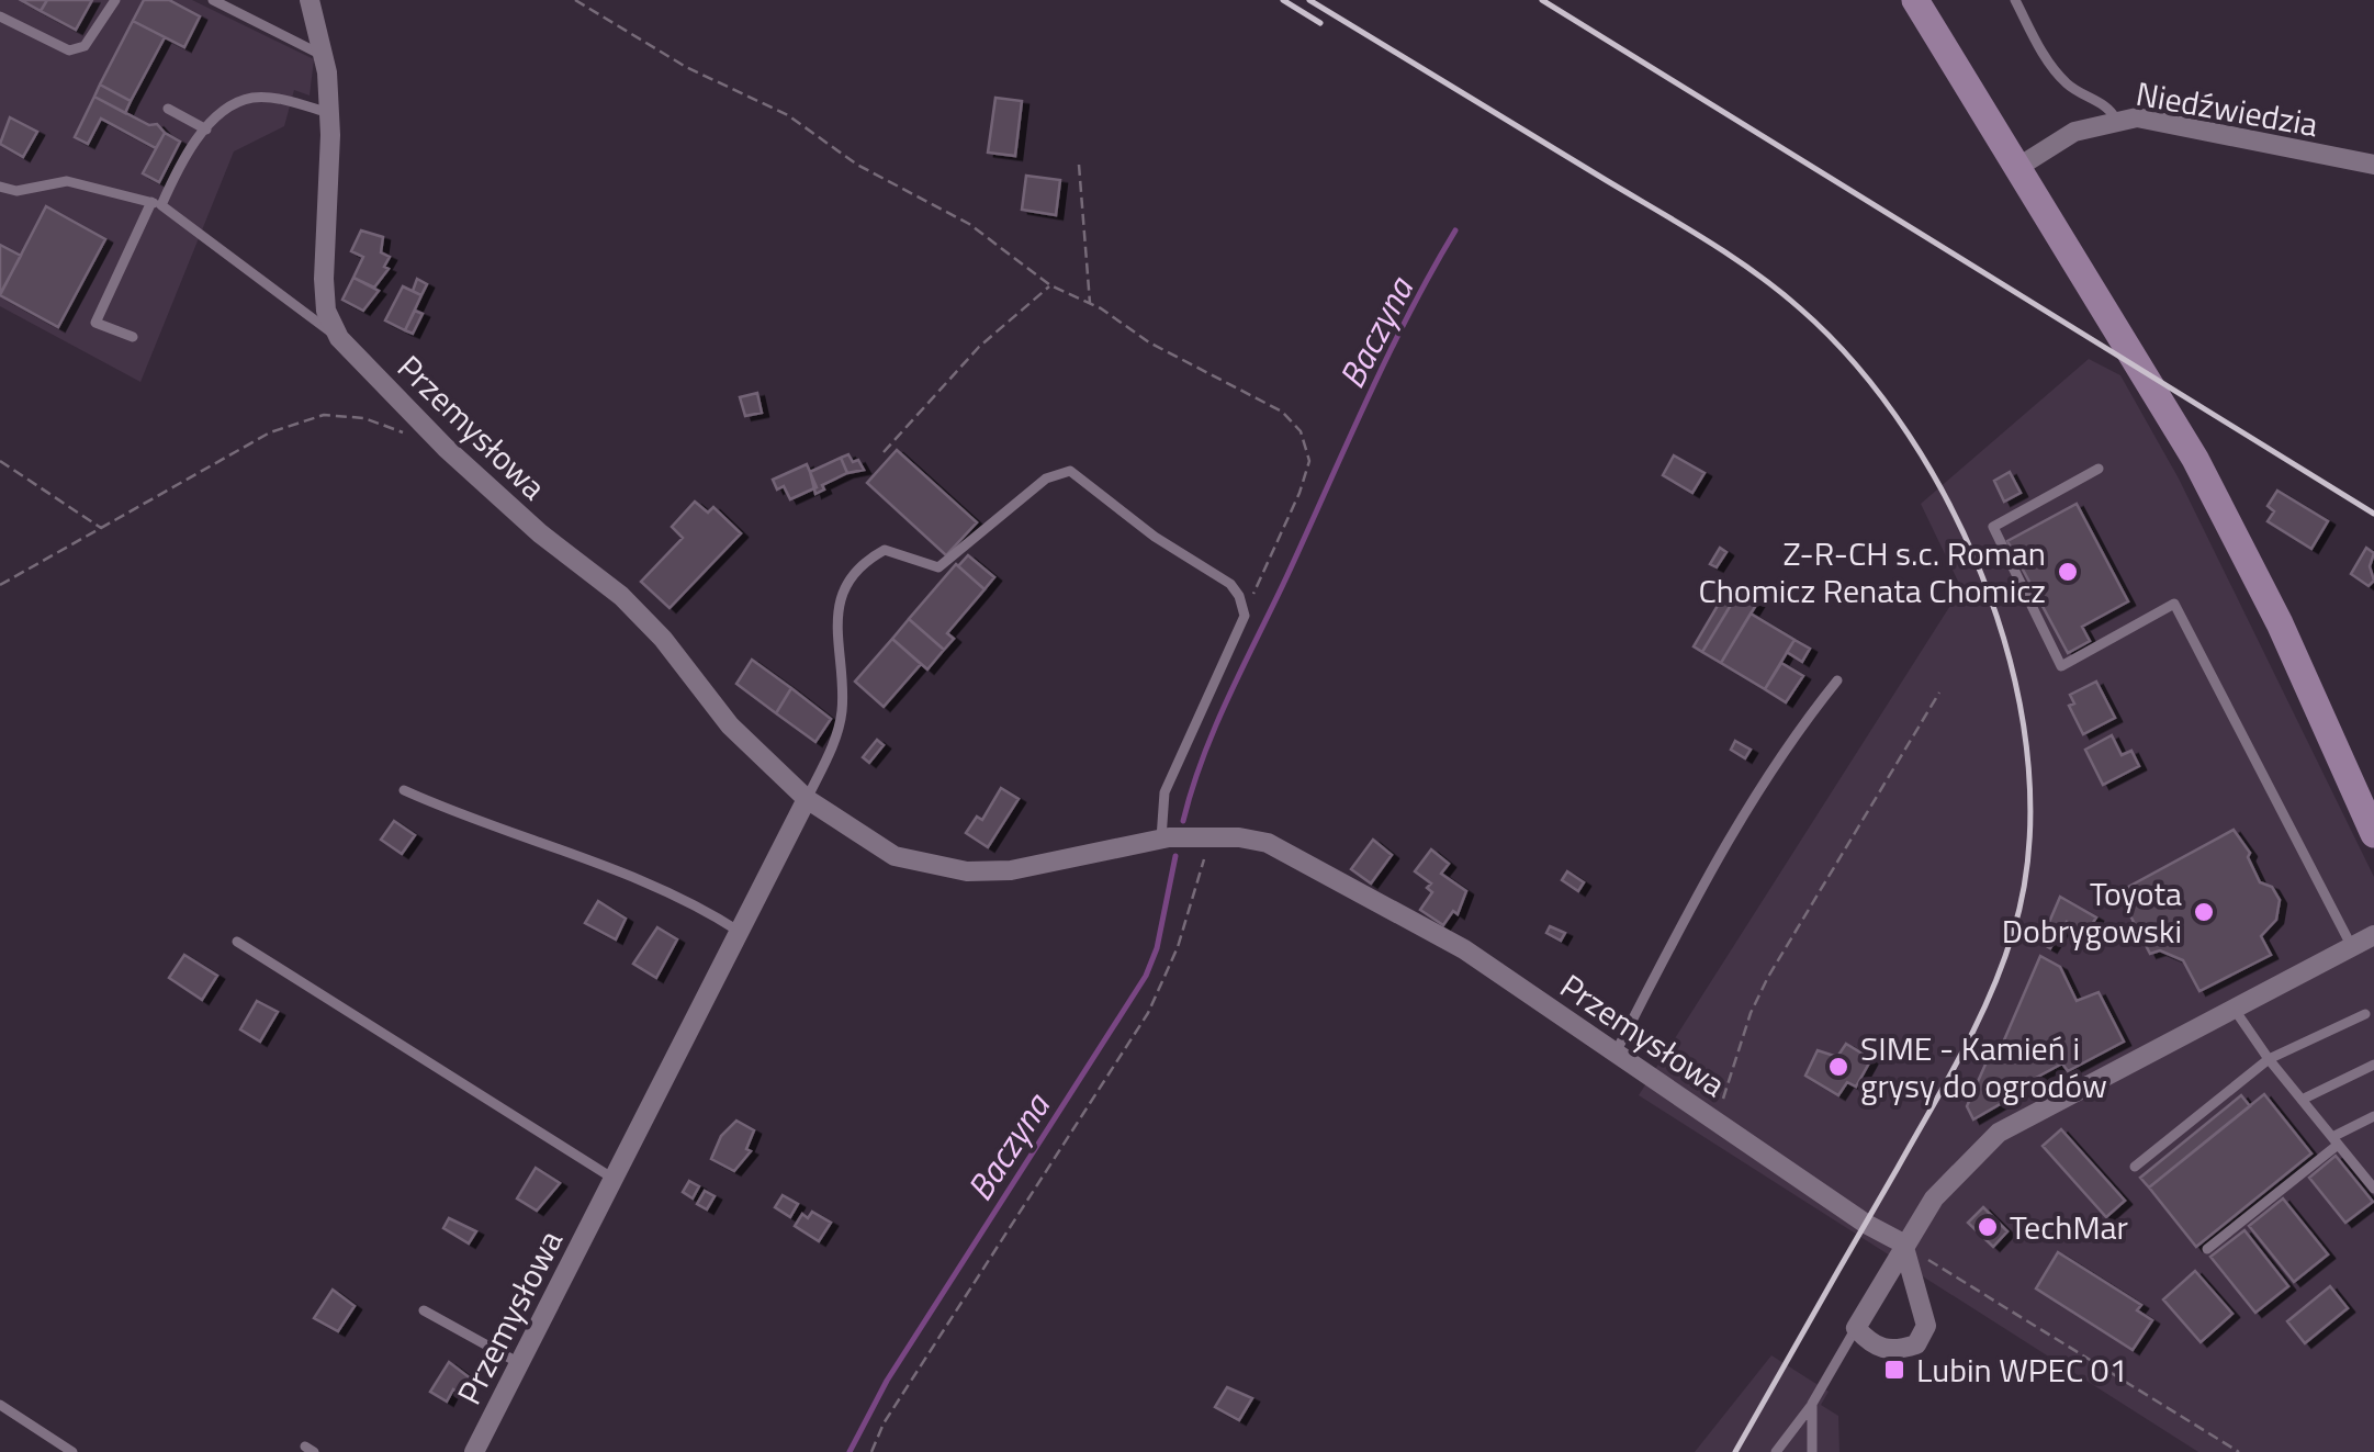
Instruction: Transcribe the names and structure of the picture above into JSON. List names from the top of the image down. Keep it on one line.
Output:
{"streets":{"street":["Niedźwiedzia","Przemysłowa"]},"water":["Baczyna"],"places":{"other":["Z-R-CH s.c. Roman Chomicz Renata Chomicz","Toyota Dobrygowski","SIME - Kamień i grysy do ogrodów","TechMar"],"transit":["Lubin WPEC 01"]}}
